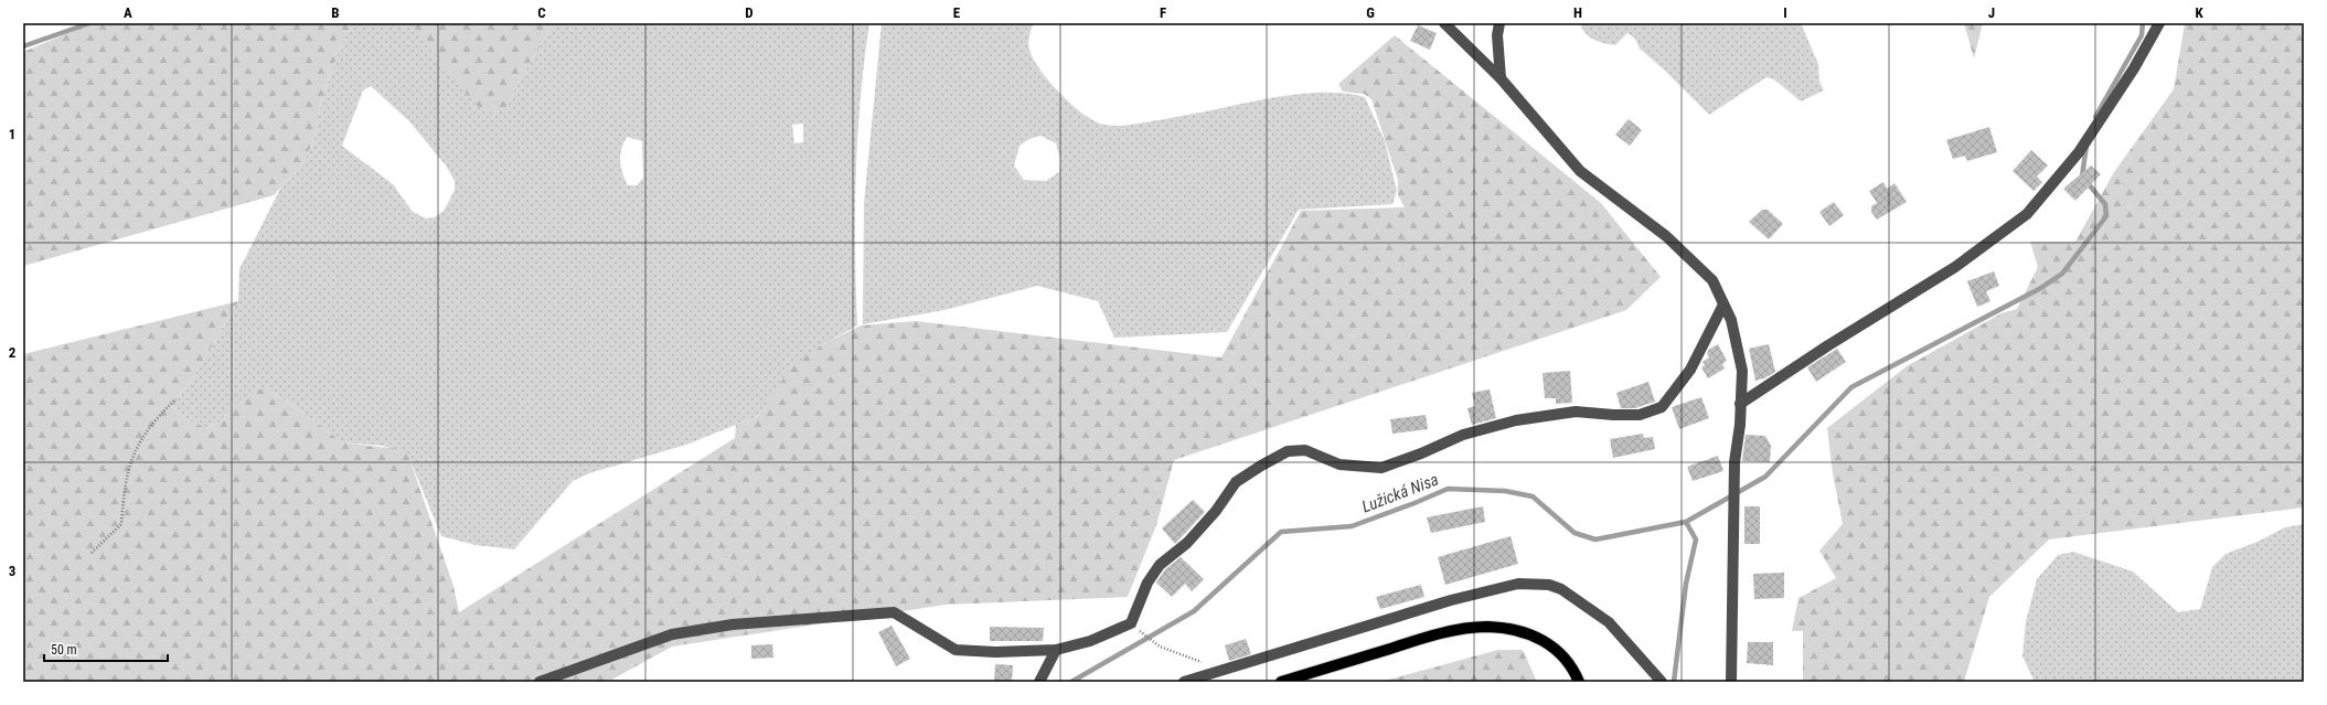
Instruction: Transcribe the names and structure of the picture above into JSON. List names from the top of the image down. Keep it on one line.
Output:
{"water":["Lužická Nisa"],"scale_bar":"50 m","grid":{"columns":["A","B","C","D","E","F","G","H","I","J","K"],"rows":["1","2","3"]}}
